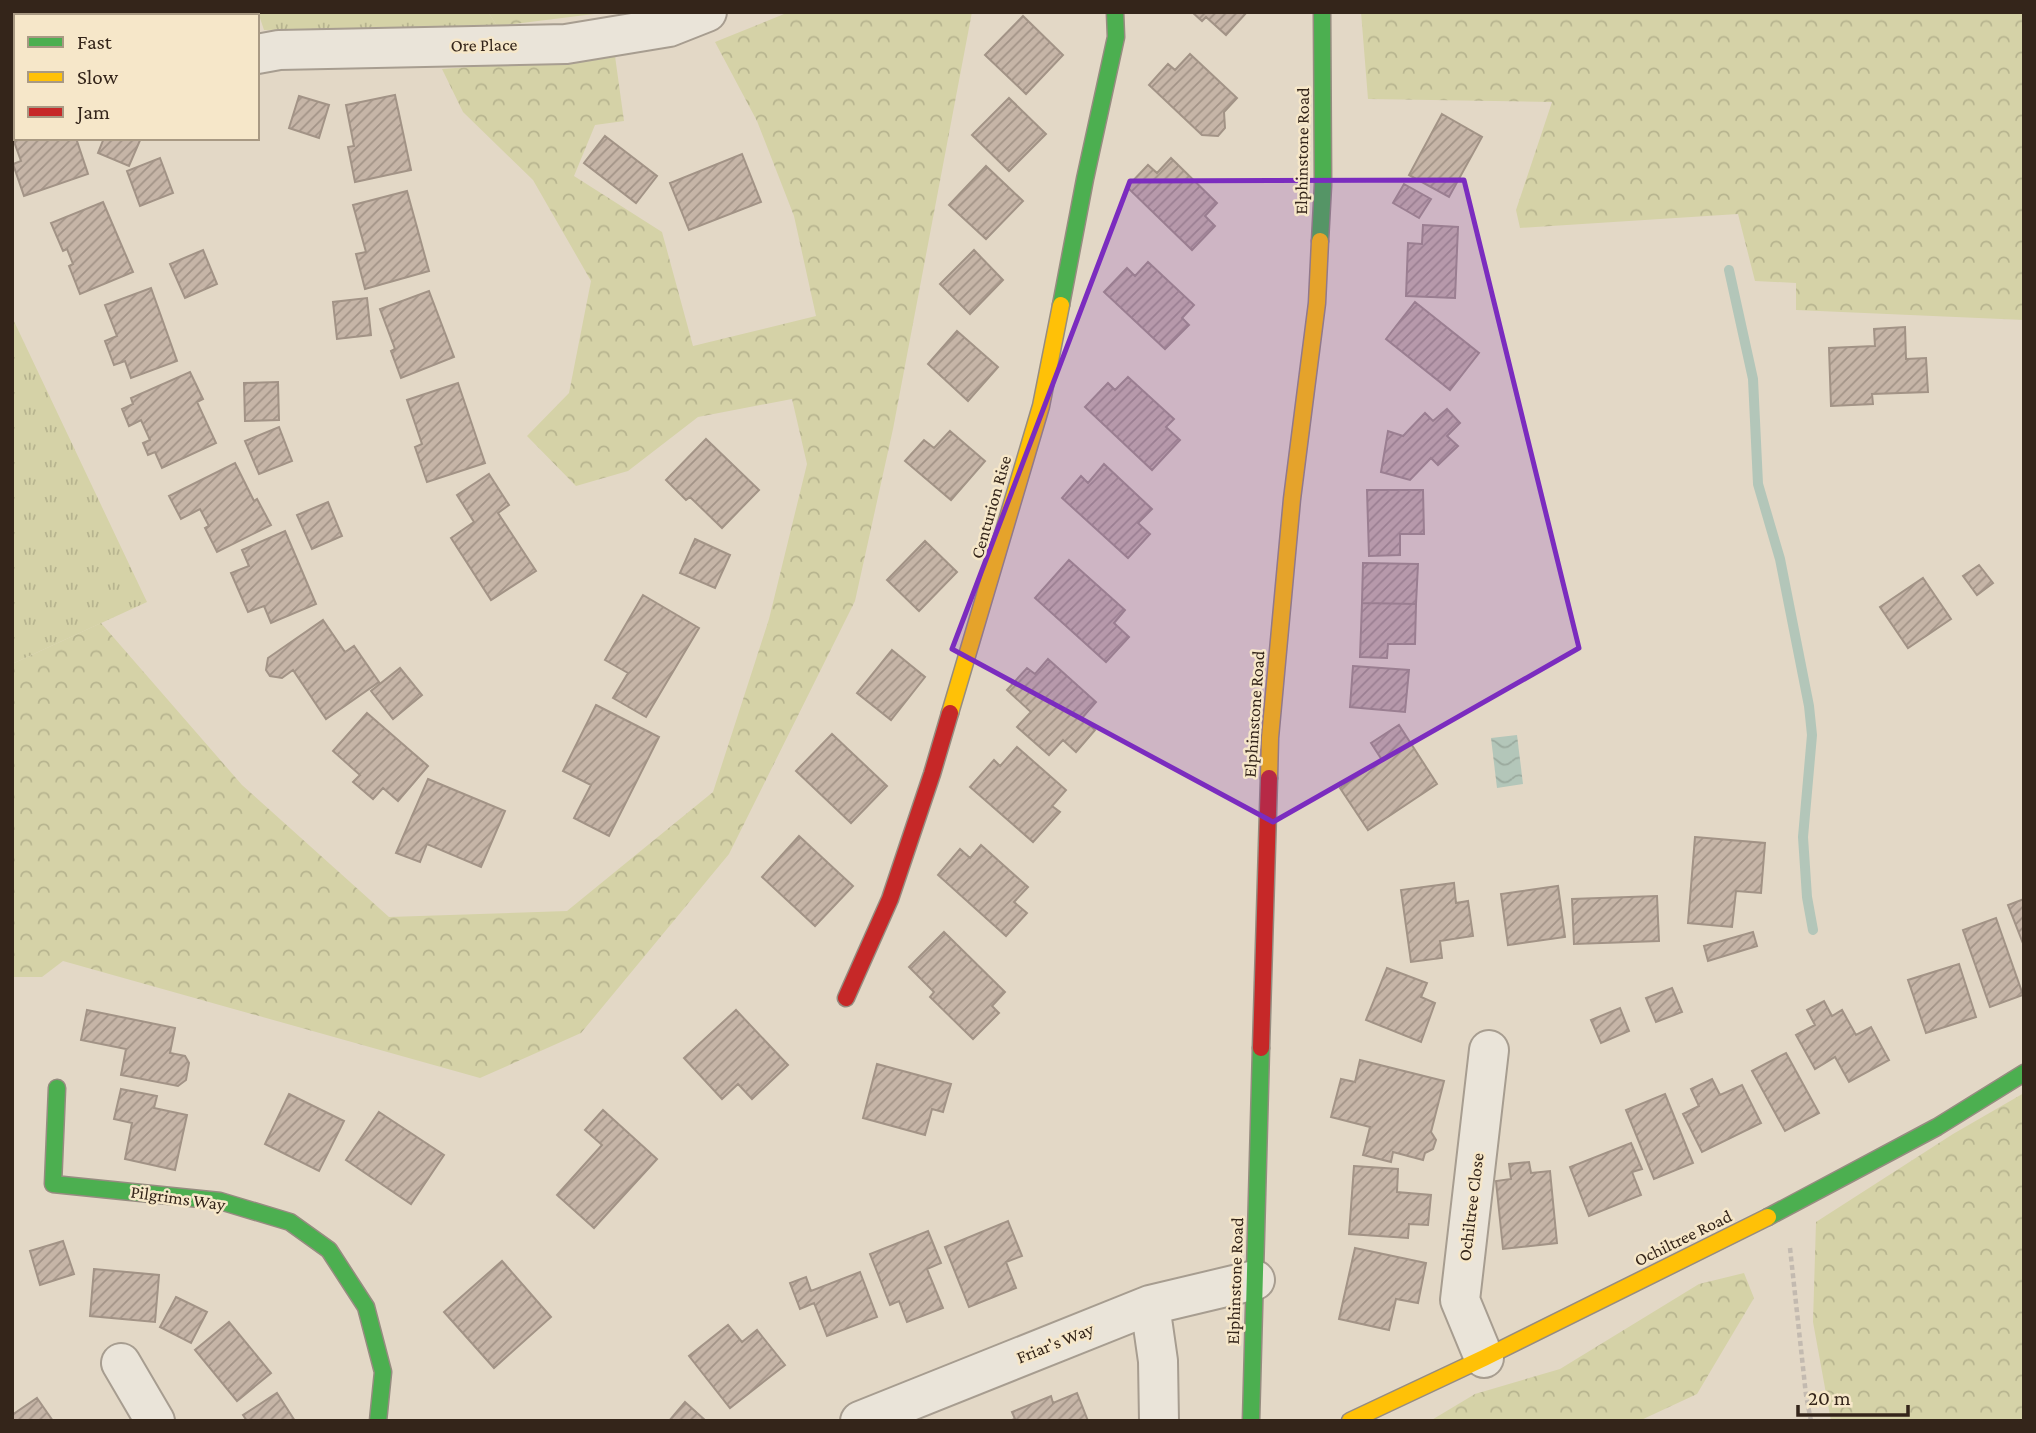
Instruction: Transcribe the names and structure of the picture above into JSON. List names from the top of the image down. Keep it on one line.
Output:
{"streets":{"street":["Ore Place","Elphinstone Road","Centurion Rise","Pilgrims Way","Ochiltree Close","Ochiltree Road","Friar's Way"]},"crossings":[["Elphinstone Road","Friar's Way"],["Ochiltree Close","Ochiltree Road"]],"legend":["Fast","Slow","Jam"],"scale_bar":"20 m"}
